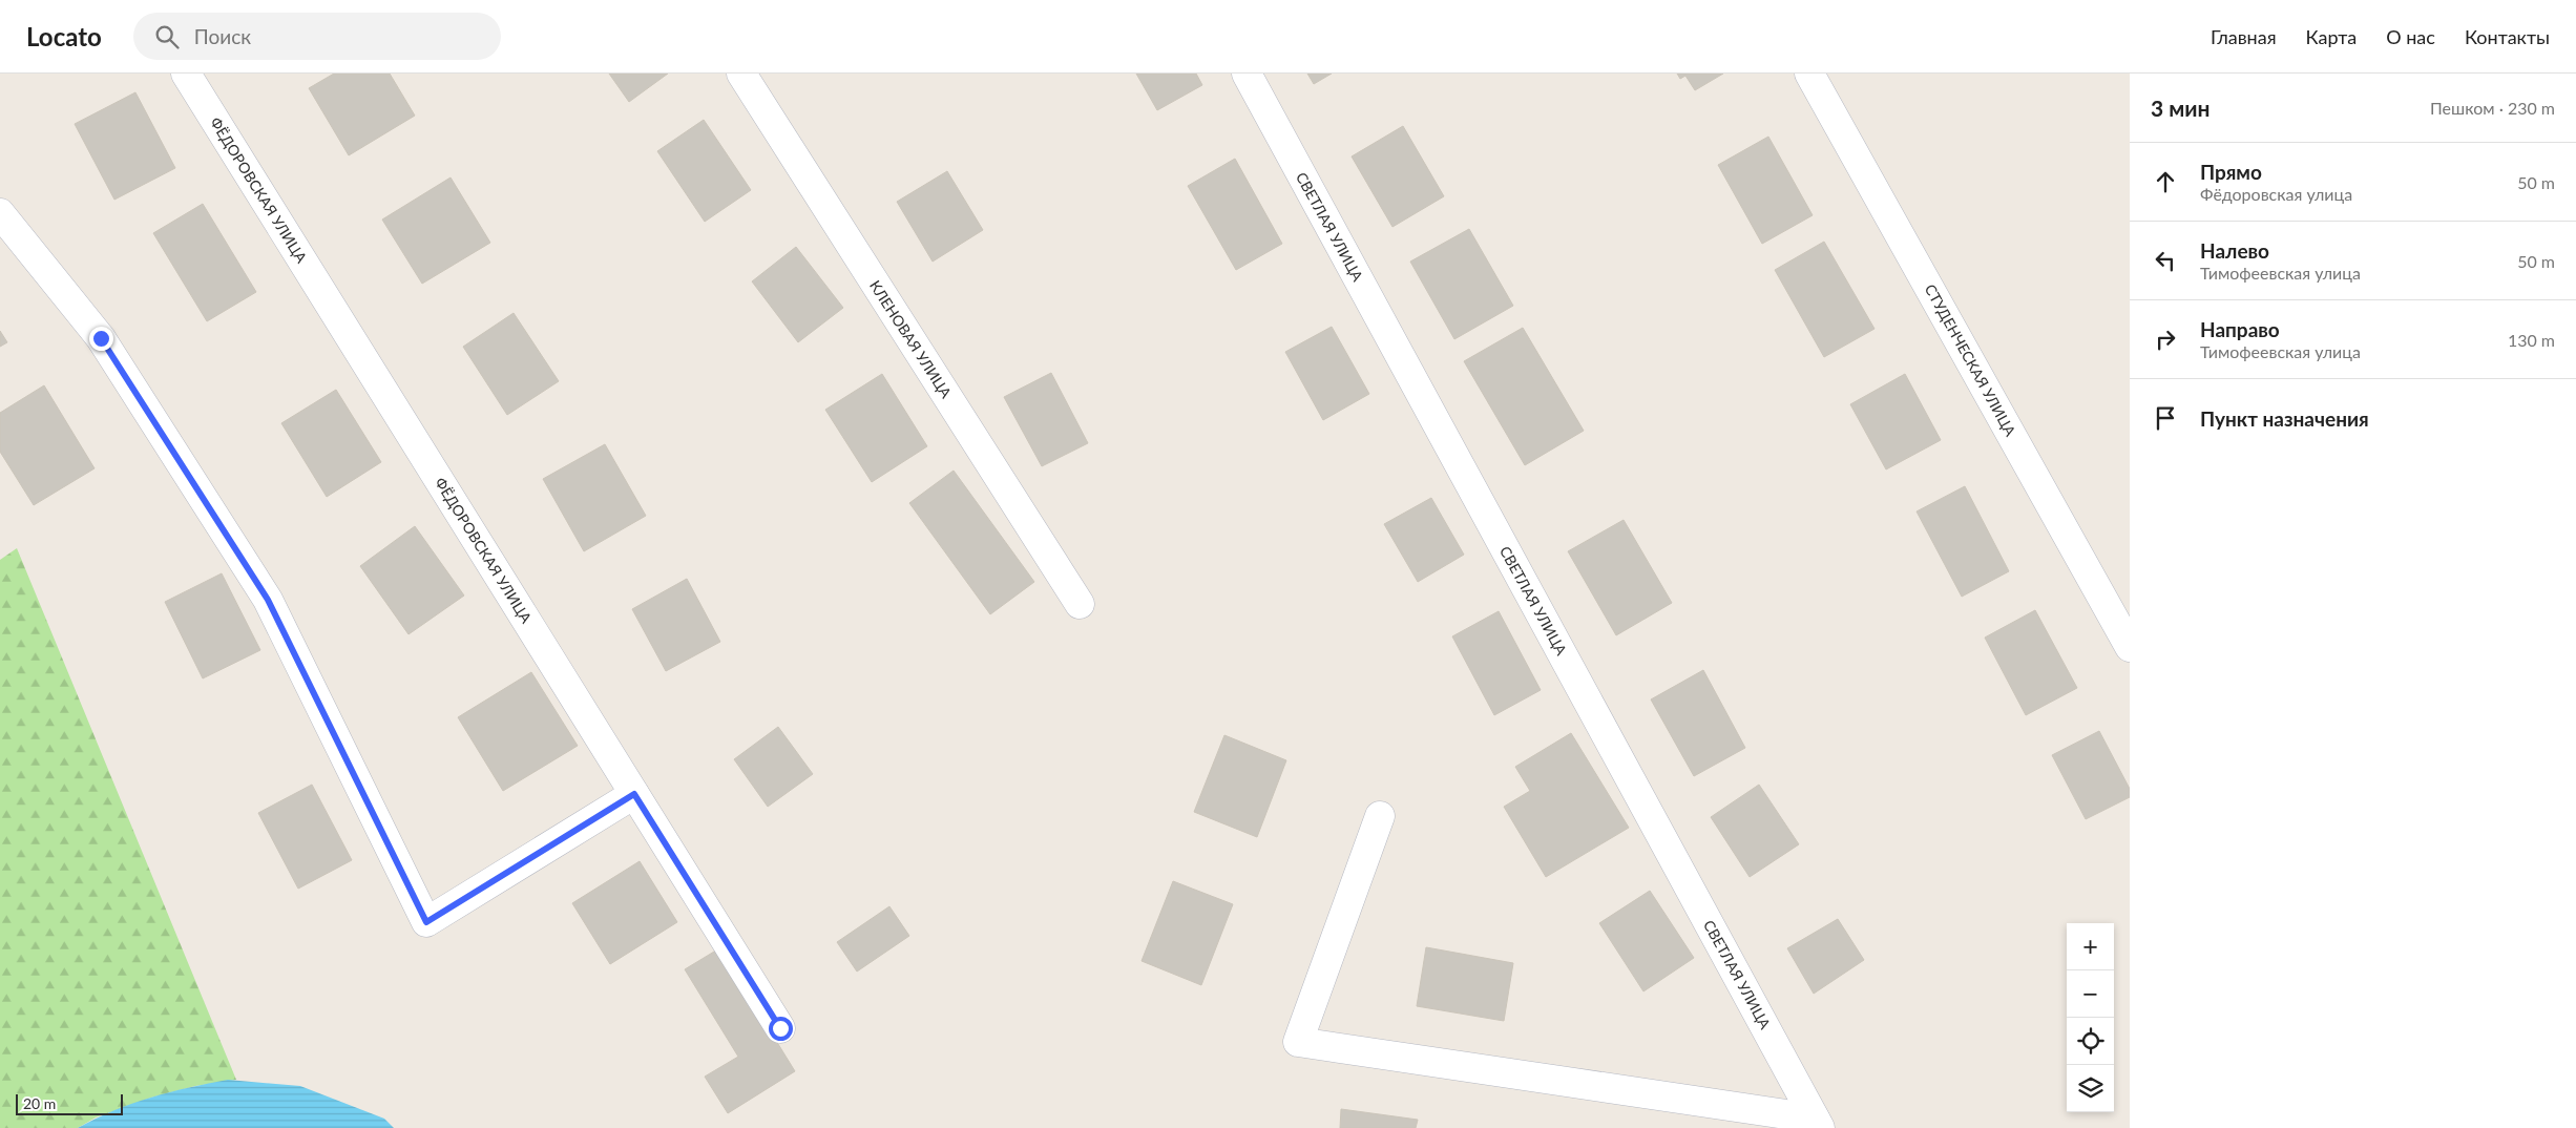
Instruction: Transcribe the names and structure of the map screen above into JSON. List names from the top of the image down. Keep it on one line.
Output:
{"streets":{"street":["ФЁДОРОВСКАЯ УЛИЦА","СВЕТЛАЯ УЛИЦА","КЛЕНОВАЯ УЛИЦА","СТУДЕНЧЕСКАЯ УЛИЦА"]},"scale_bar":"20 m","page":{"header":"Locato","search":"Поиск","nav":["Главная","Карта","О нас","Контакты"],"heading":["3 мин","Пешком · 230 m"],"list":[["Прямо","Фёдоровская улица","50 m"],["Налево","Тимофеевская улица","50 m"],["Направо","Тимофеевская улица","130 m"],"Пункт назначения"],"map_buttons":["+","−"],"scale":"20 m"}}
